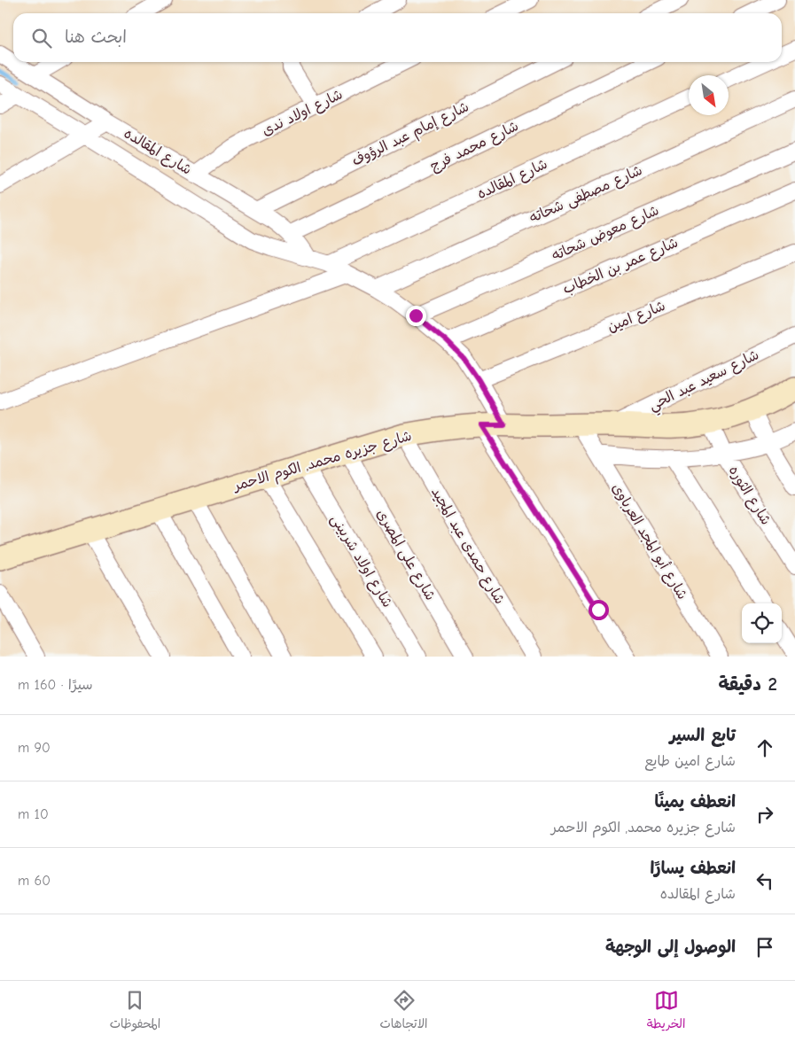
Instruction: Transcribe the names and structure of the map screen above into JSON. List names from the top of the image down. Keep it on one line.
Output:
{"streets":{"street":["شارع اولاد ندى","شارع إمام عبد الرؤوف","شارع محمد فرج","شارع المقالده","شارع مصطفى شحاته","شارع معوض شحاته","شارع عمر بن الخطاب","شارع امين","شارع سعيد عبد الحي","شارع جزيره محمد, الكوم الاحمر","شارع الثوره","شارع أبو المجد العرباوى","شارع حمدى عبد المجيد","شارع على المصرى","شارع اولاد شربينى"]},"crossings":[["شارع اولاد ندى","شارع المقالده"],["شارع إمام عبد الرؤوف","شارع المقالده"],["شارع محمد فرج","شارع المقالده"],["شارع المقالده","شارع مصطفى شحاته"],["شارع المقالده","شارع معوض شحاته"],["شارع المقالده","شارع عمر بن الخطاب"],["شارع المقالده","شارع امين"],["شارع المقالده","شارع جزيره محمد, الكوم الاحمر"],["شارع سعيد عبد الحي","شارع جزيره محمد, الكوم الاحمر"],["شارع جزيره محمد, الكوم الاحمر","شارع الثوره"],["شارع جزيره محمد, الكوم الاحمر","شارع أبو المجد العرباوى"],["شارع جزيره محمد, الكوم الاحمر","شارع حمدى عبد المجيد"],["شارع جزيره محمد, الكوم الاحمر","شارع على المصرى"],["شارع جزيره محمد, الكوم الاحمر","شارع اولاد شربينى"]],"north":"bottom right","page":{"search":"ابحث هنا","heading":["2 دقيقة","سيرًا · 160 m"],"list":[["تابع السير","شارع امين طايع","90 m"],["انعطف يمينًا","شارع جزيره محمد, الكوم الاحمر","10 m"],["انعطف يسارًا","شارع المقالده","60 m"],"الوصول إلى الوجهة"],"nav":["الخريطة","الاتجاهات","المحفوظات"]}}
